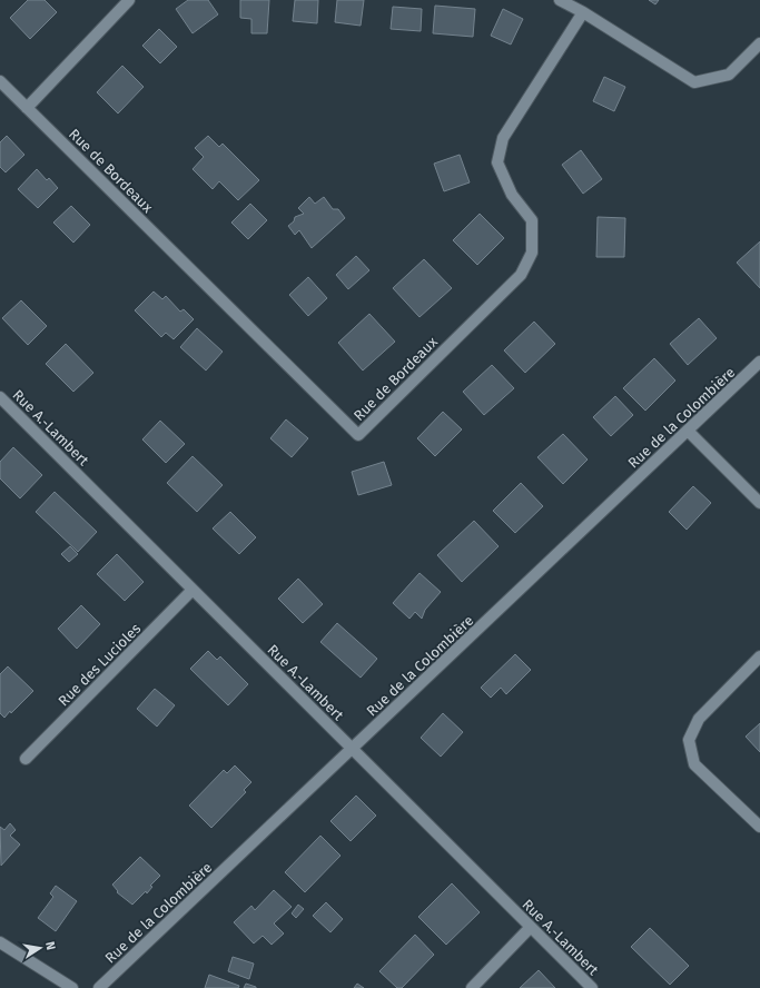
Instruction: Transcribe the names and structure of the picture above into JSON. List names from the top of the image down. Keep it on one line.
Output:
{"streets":{"street":["Rue de Bordeaux","Rue de la Colombière","Rue A.-Lambert","Rue des Lucioles"]},"crossings":[["Rue de la Colombière","Rue A.-Lambert"],["Rue A.-Lambert","Rue des Lucioles"]],"north":"right"}
